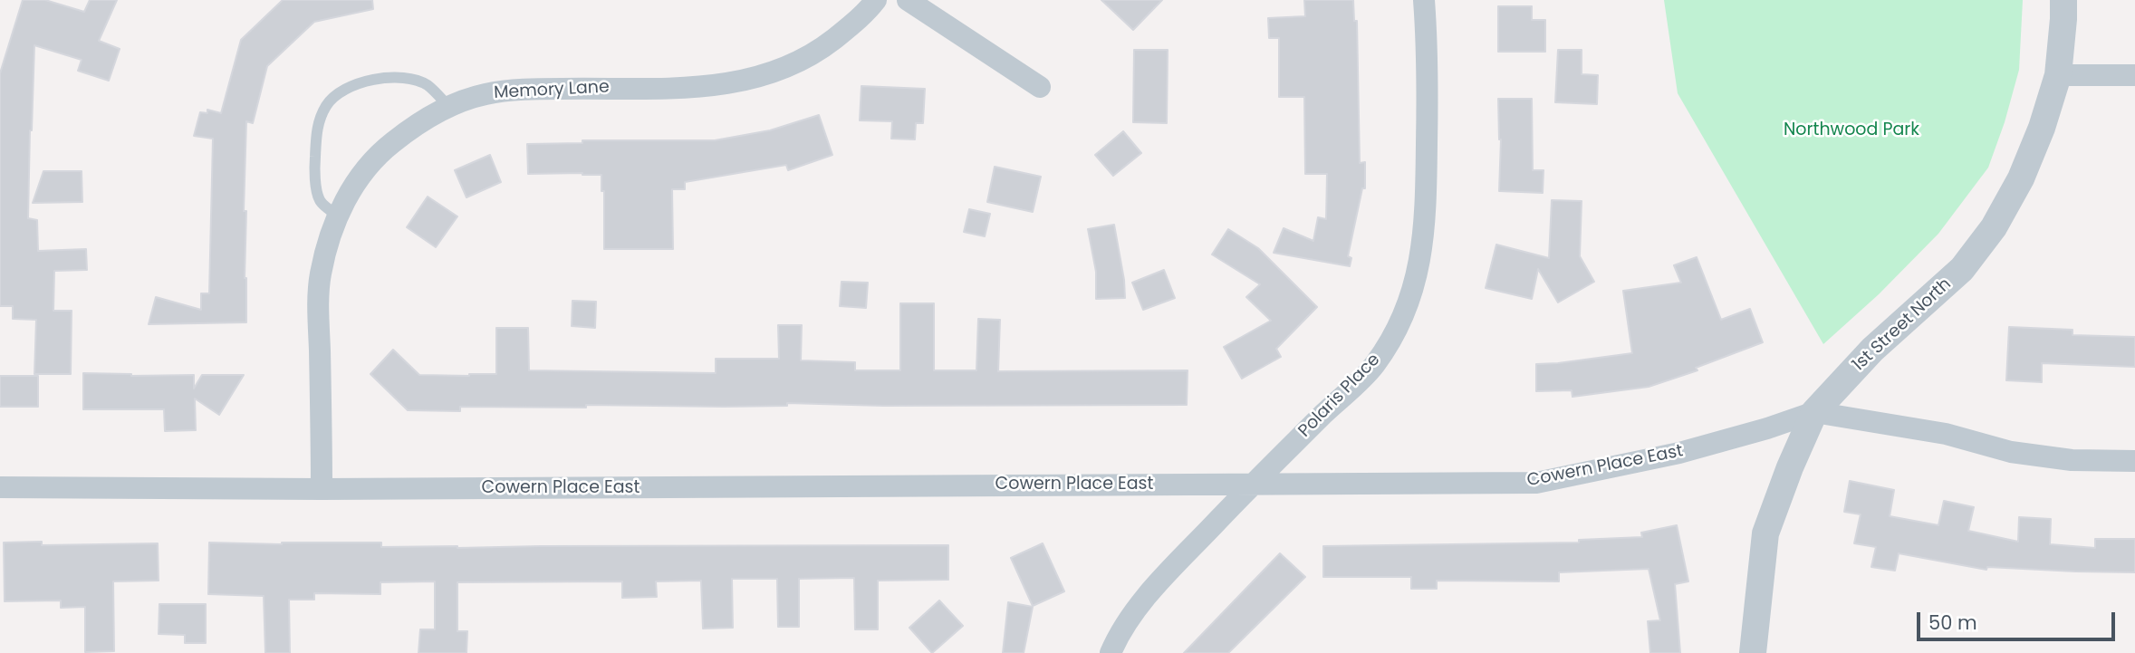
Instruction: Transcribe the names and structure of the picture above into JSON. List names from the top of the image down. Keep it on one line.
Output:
{"streets":{"street":["Memory Lane","1st Street North","Polaris Place","Cowern Place East"]},"crossings":[["Memory Lane","Cowern Place East"],["1st Street North","Cowern Place East"],["Polaris Place","Cowern Place East"]],"parks":["Northwood Park"],"scale_bar":"50 m"}
